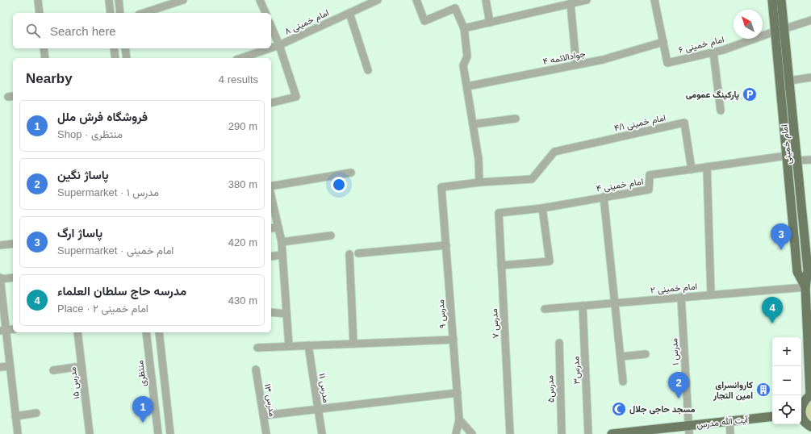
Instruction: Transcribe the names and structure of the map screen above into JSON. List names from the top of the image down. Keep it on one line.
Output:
{"streets":{"main road":["امام خمینی","آیت الله مدرس"],"street":["امام خمینی ۸","امام خمینی ۶","جوادالائمه ۴","امام خمینی ۴/۱","امام خمینی ۴","امام خمینی ۲","مدرس ۹","مدرس ۷","مدرس ۱","مدرس۳","منتظری","مدرس ۱۵","مدرس ۱۱","مدرس۵","مدرس ۱۳"]},"crossings":[["امام خمینی ۶","جوادالائمه ۴"],["امام خمینی ۶","امام خمینی"],["امام خمینی ۴/۱","امام خمینی ۴"],["امام خمینی ۴/۱","مدرس ۹"],["امام خمینی","امام خمینی ۴"],["امام خمینی","امام خمینی ۲"],["امام خمینی ۴","مدرس ۷"],["امام خمینی ۲","مدرس ۱"],["امام خمینی ۲","مدرس۳"],["مدرس ۱","آیت الله مدرس"]],"places":{"parking":["پارکینگ عمومی"],"building":["کاروانسرای امین التجار"],"mosque":["مسجد حاجی جلال"]},"north":"top left","page":{"search":"Search here","heading":["Nearby","4 results"],"list":[{"mark":"1","name":"فروشگاه فرش ملل","note":"Shop · منتظری","value":"290 m"},{"mark":"2","name":"پاساژ نگین","note":"Supermarket · مدرس ۱","value":"380 m"},{"mark":"3","name":"پاساژ ارگ","note":"Supermarket · امام خمینی","value":"420 m"},{"mark":"4","name":"مدرسه حاج سلطان العلماء","note":"Place · امام خمینی ۲","value":"430 m"}],"pins":["3","4","2","1"],"map_buttons":["+","−"]}}
